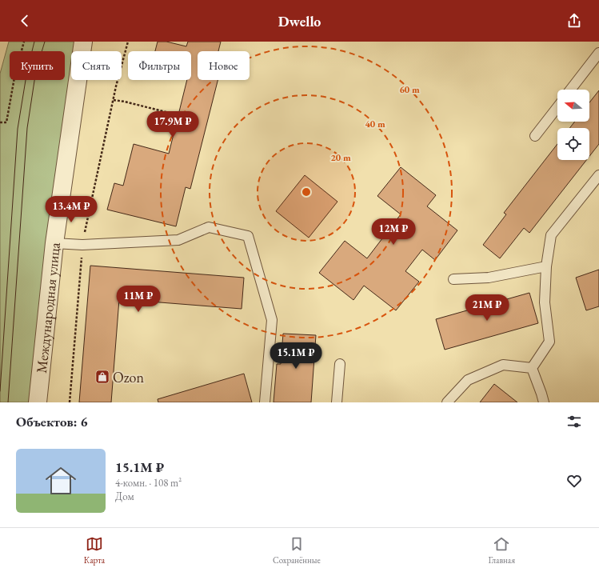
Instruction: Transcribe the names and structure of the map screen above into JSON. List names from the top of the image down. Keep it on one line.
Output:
{"streets":{"street":["Международная улица"]},"places":{"shop":["Ozon"]},"north":"left","page":{"header":"Dwello","chip":["Купить","Снять","Фильтры","Новое"],"price":["17.9M ₽","13.4M ₽","12M ₽","11M ₽","21M ₽","15.1M ₽"],"heading":"Объектов: 6","list":[{"name":"15.1M ₽","note":"4-комн. · 108 m² · Дом"}],"tabs":["Карта","Сохранённые","Главная"]},"rings":["60 m","40 m","20 m"]}
